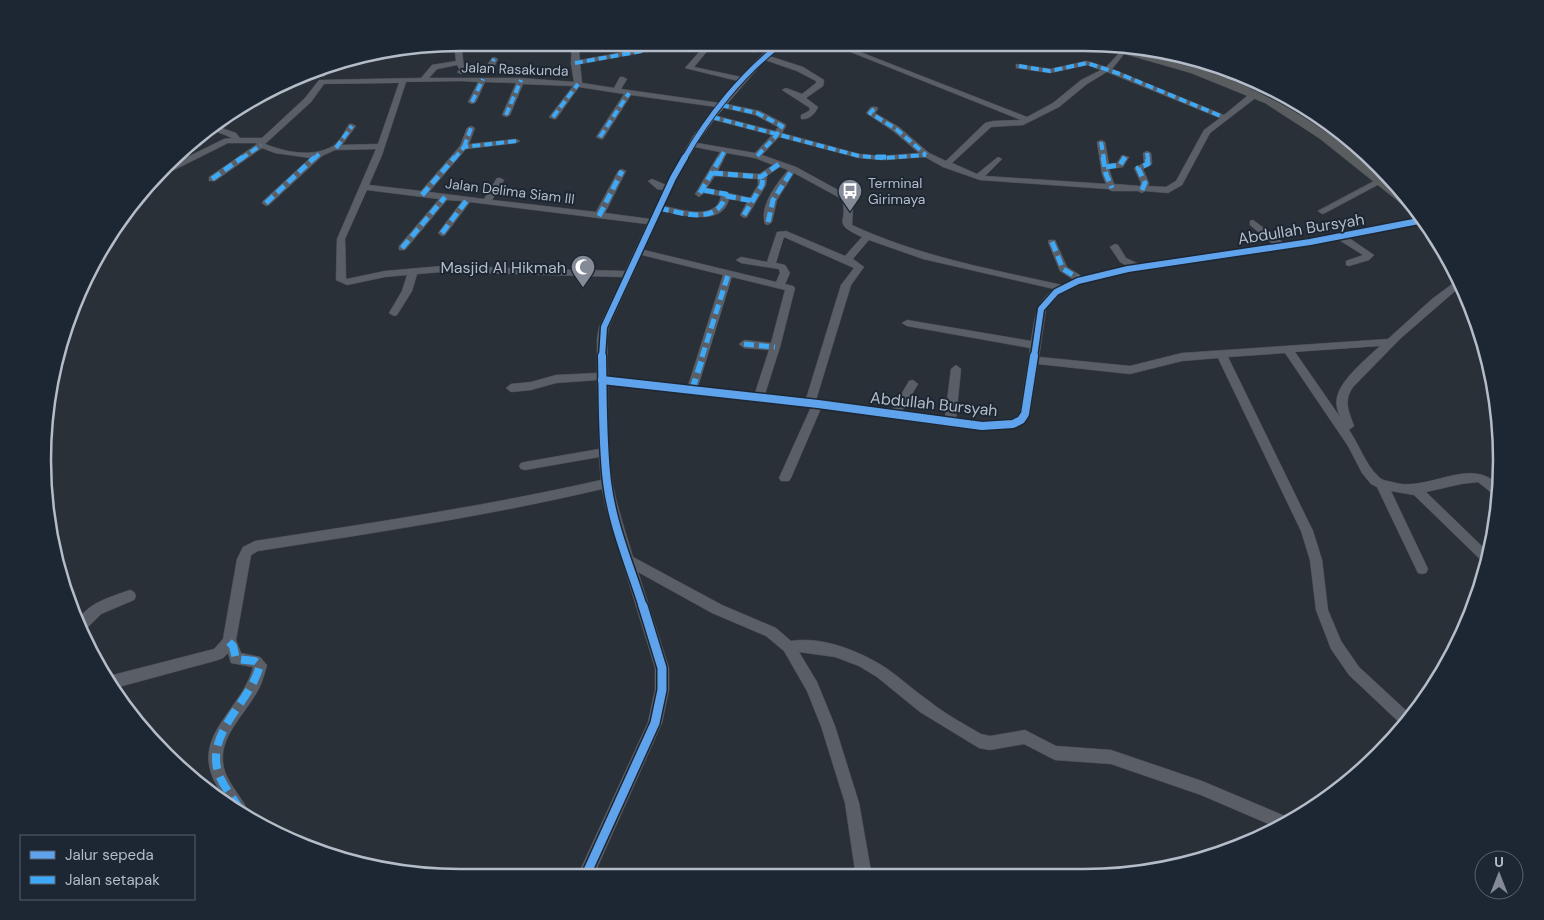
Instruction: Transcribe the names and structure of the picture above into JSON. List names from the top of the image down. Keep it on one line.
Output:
{"streets":{"street":["Jalan Rasakunda","Jalan Delima Siam III","Abdullah Bursyah"]},"places":{"bus stop":["Terminal Girimaya"],"mosque":["Masjid Al Hikmah"]},"legend":["Jalur sepeda","Jalan setapak"],"north":"top"}
